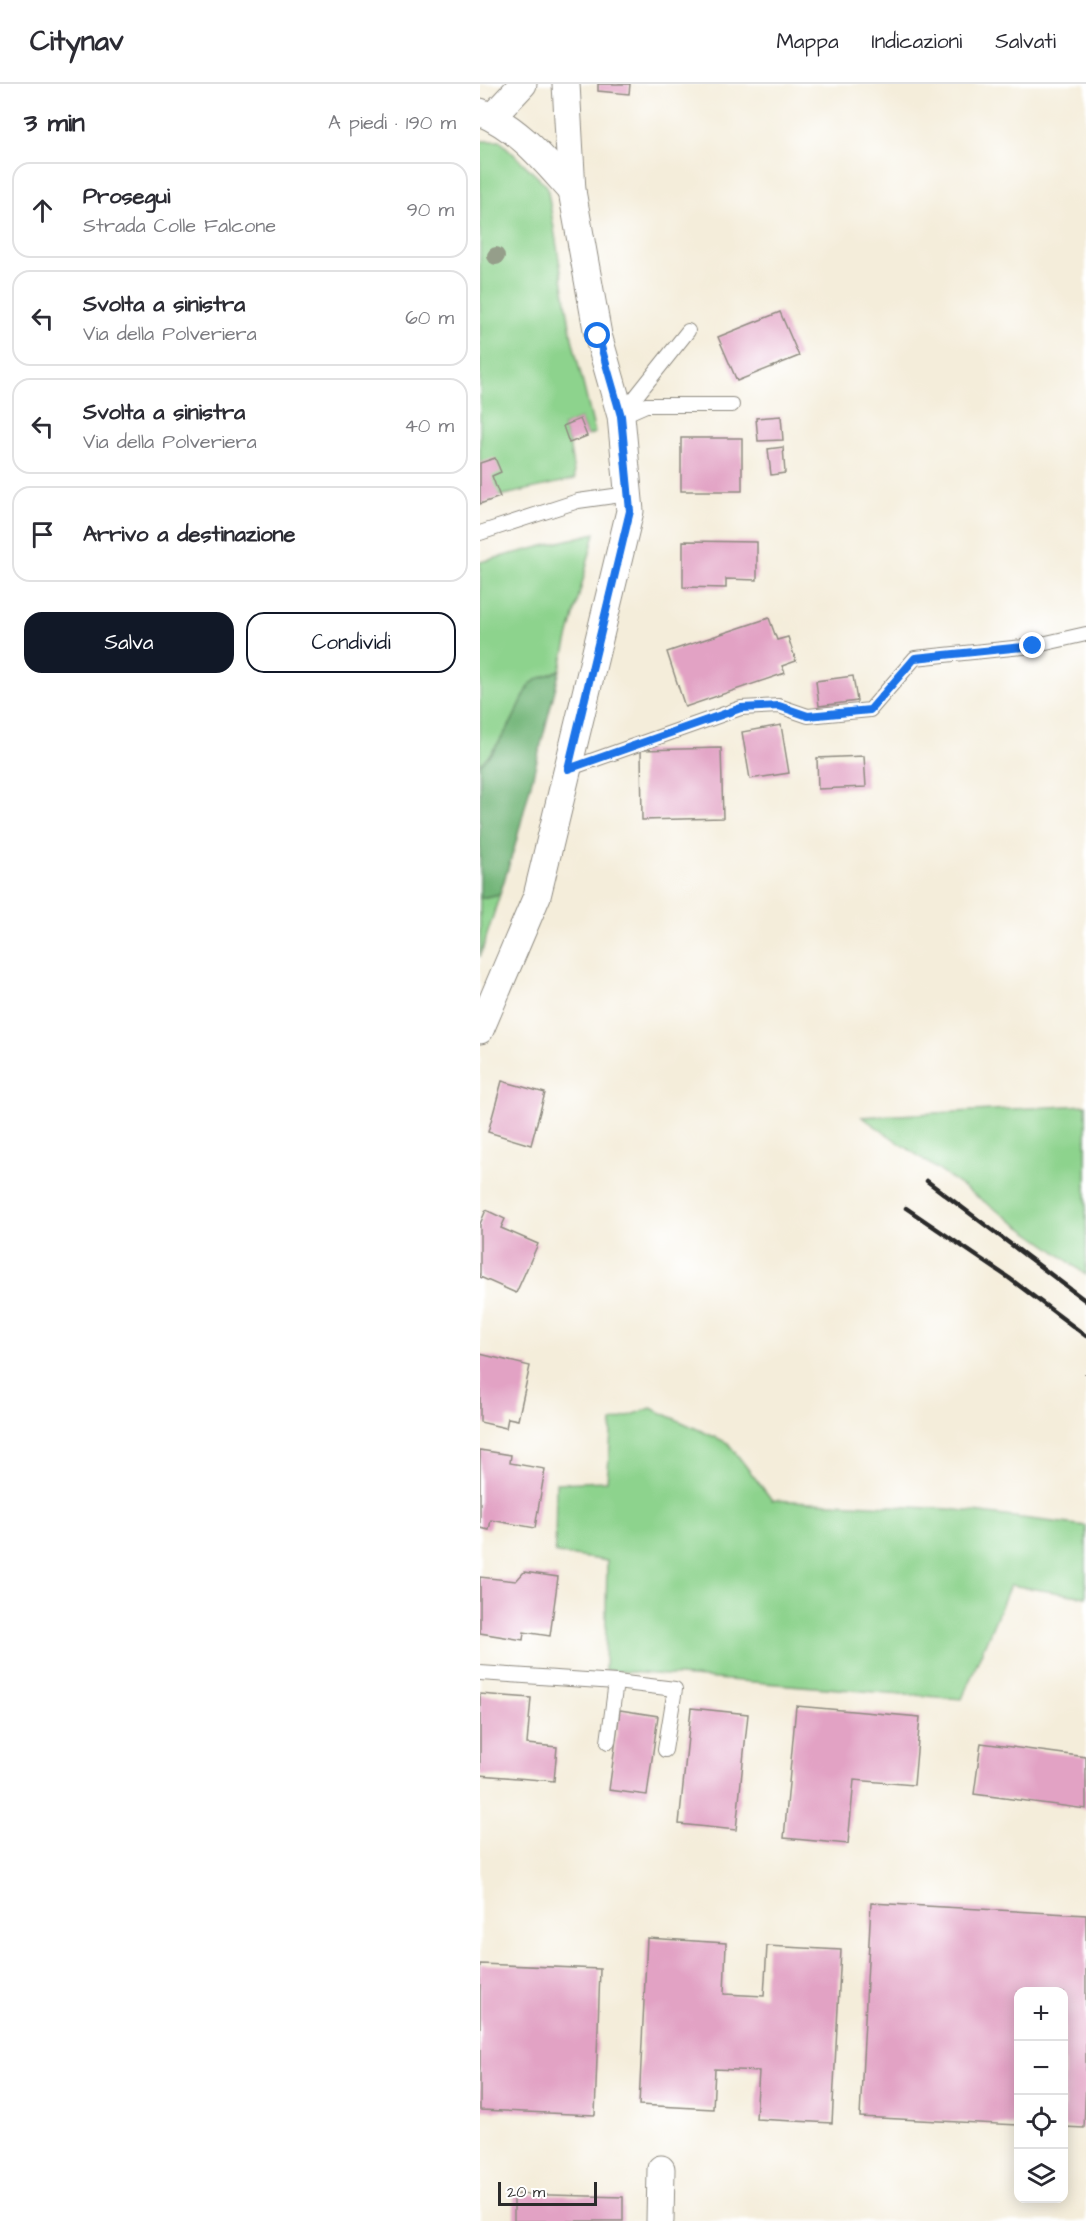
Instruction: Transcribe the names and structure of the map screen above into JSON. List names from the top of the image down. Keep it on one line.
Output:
{"scale_bar":"20 m","page":{"header":"Citynav","nav":["Mappa","Indicazioni","Salvati"],"heading":["3 min","A piedi · 190 m"],"list":[["Prosegui","Strada Colle Falcone","90 m"],["Svolta a sinistra","Via della Polveriera","60 m"],["Svolta a sinistra","Via della Polveriera","40 m"],"Arrivo a destinazione"],"buttons":["Salva","Condividi"],"map_buttons":["+","−"],"scale":"20 m"}}
